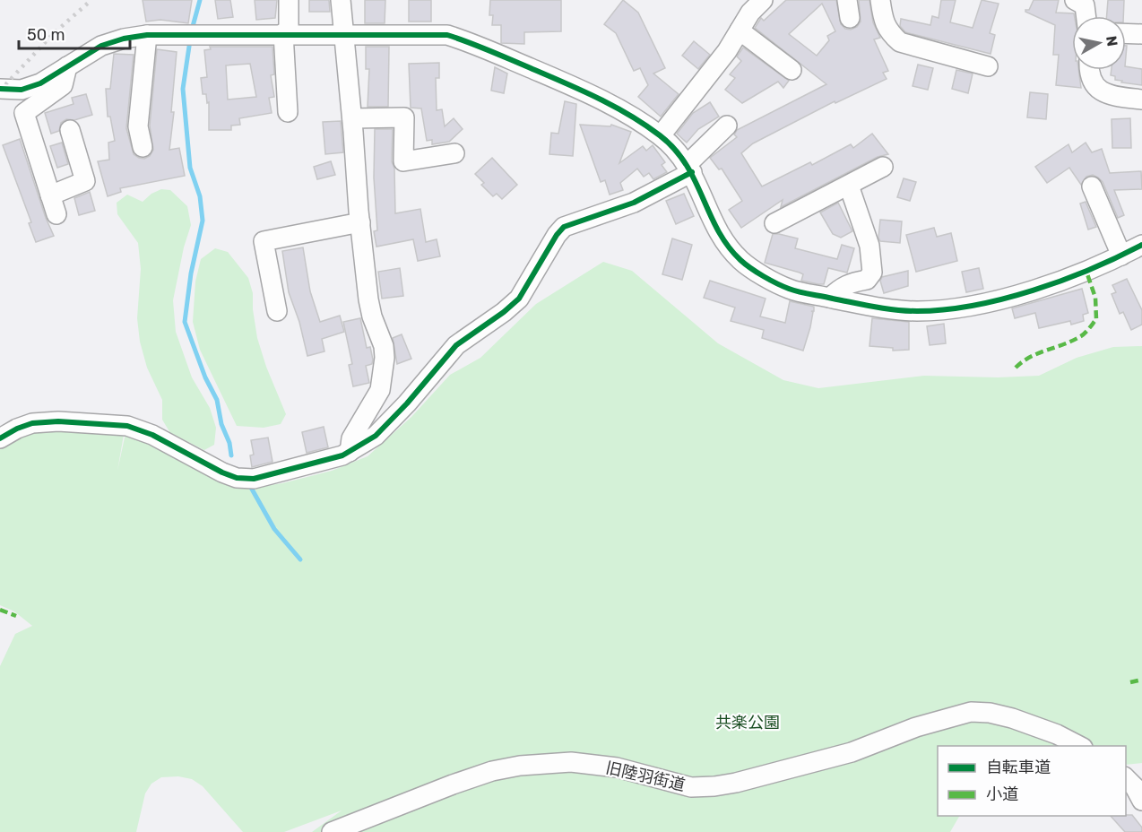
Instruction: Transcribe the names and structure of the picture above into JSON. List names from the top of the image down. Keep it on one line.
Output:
{"streets":{"street":["旧陸羽街道"]},"parks":["共楽公園"],"legend":["自転車道","小道"],"scale_bar":"50 m","north":"right"}
